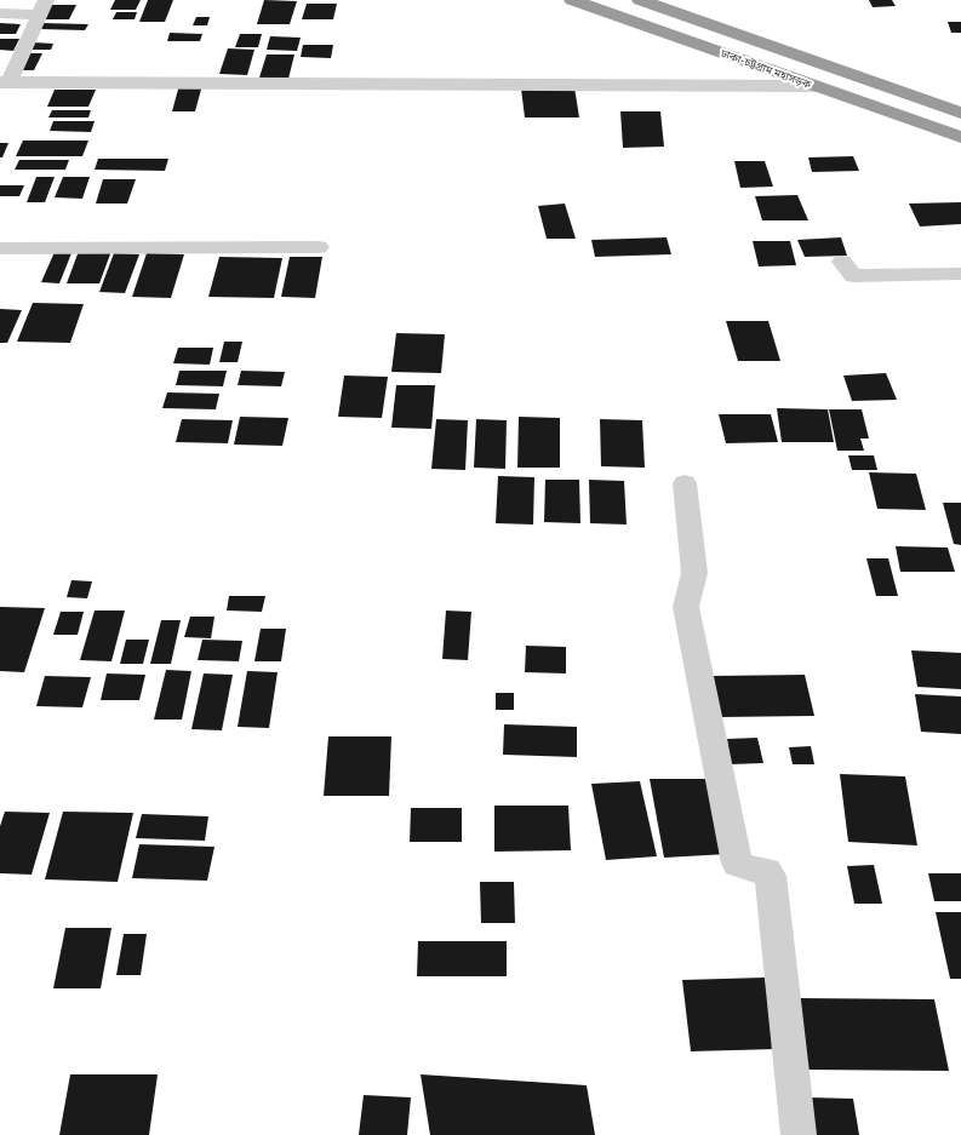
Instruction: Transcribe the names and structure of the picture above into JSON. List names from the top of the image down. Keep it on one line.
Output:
{"streets":{"highway":["ঢাকা-চট্টগ্রাম মহাসড়ক"]}}
